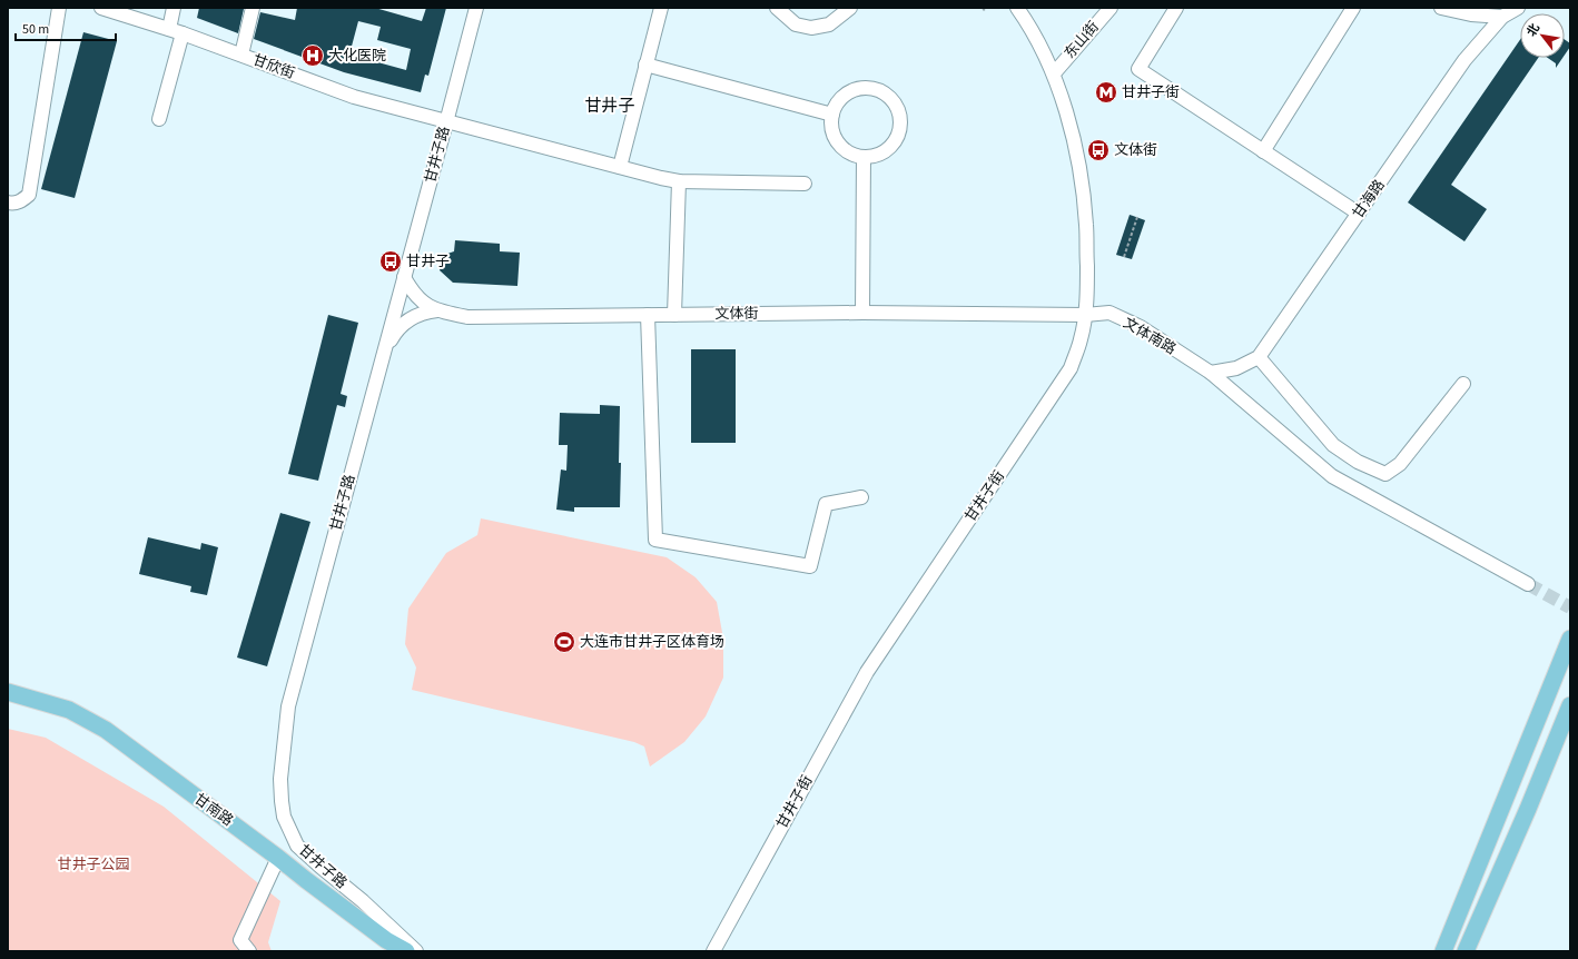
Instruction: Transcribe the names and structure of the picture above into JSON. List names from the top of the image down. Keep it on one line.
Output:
{"streets":{"main road":["甘南路"],"street":["东山街","甘欣街","甘井子路","甘海路","文体街","文体南路","甘井子街"]},"crossings":[["东山街","甘井子街"],["甘欣街","甘井子路"],["甘井子路","文体街"],["甘海路","文体南路"],["文体街","文体南路"],["文体街","甘井子街"],["文体南路","甘井子街"]],"districts":["甘井子"],"parks":["甘井子公园"],"places":{"hospital":["大化医院"],"metro station":["甘井子街"],"bus stop":["文体街","甘井子"],"sports":["大连市甘井子区体育场"]},"scale_bar":"50 m","north":"top left"}
